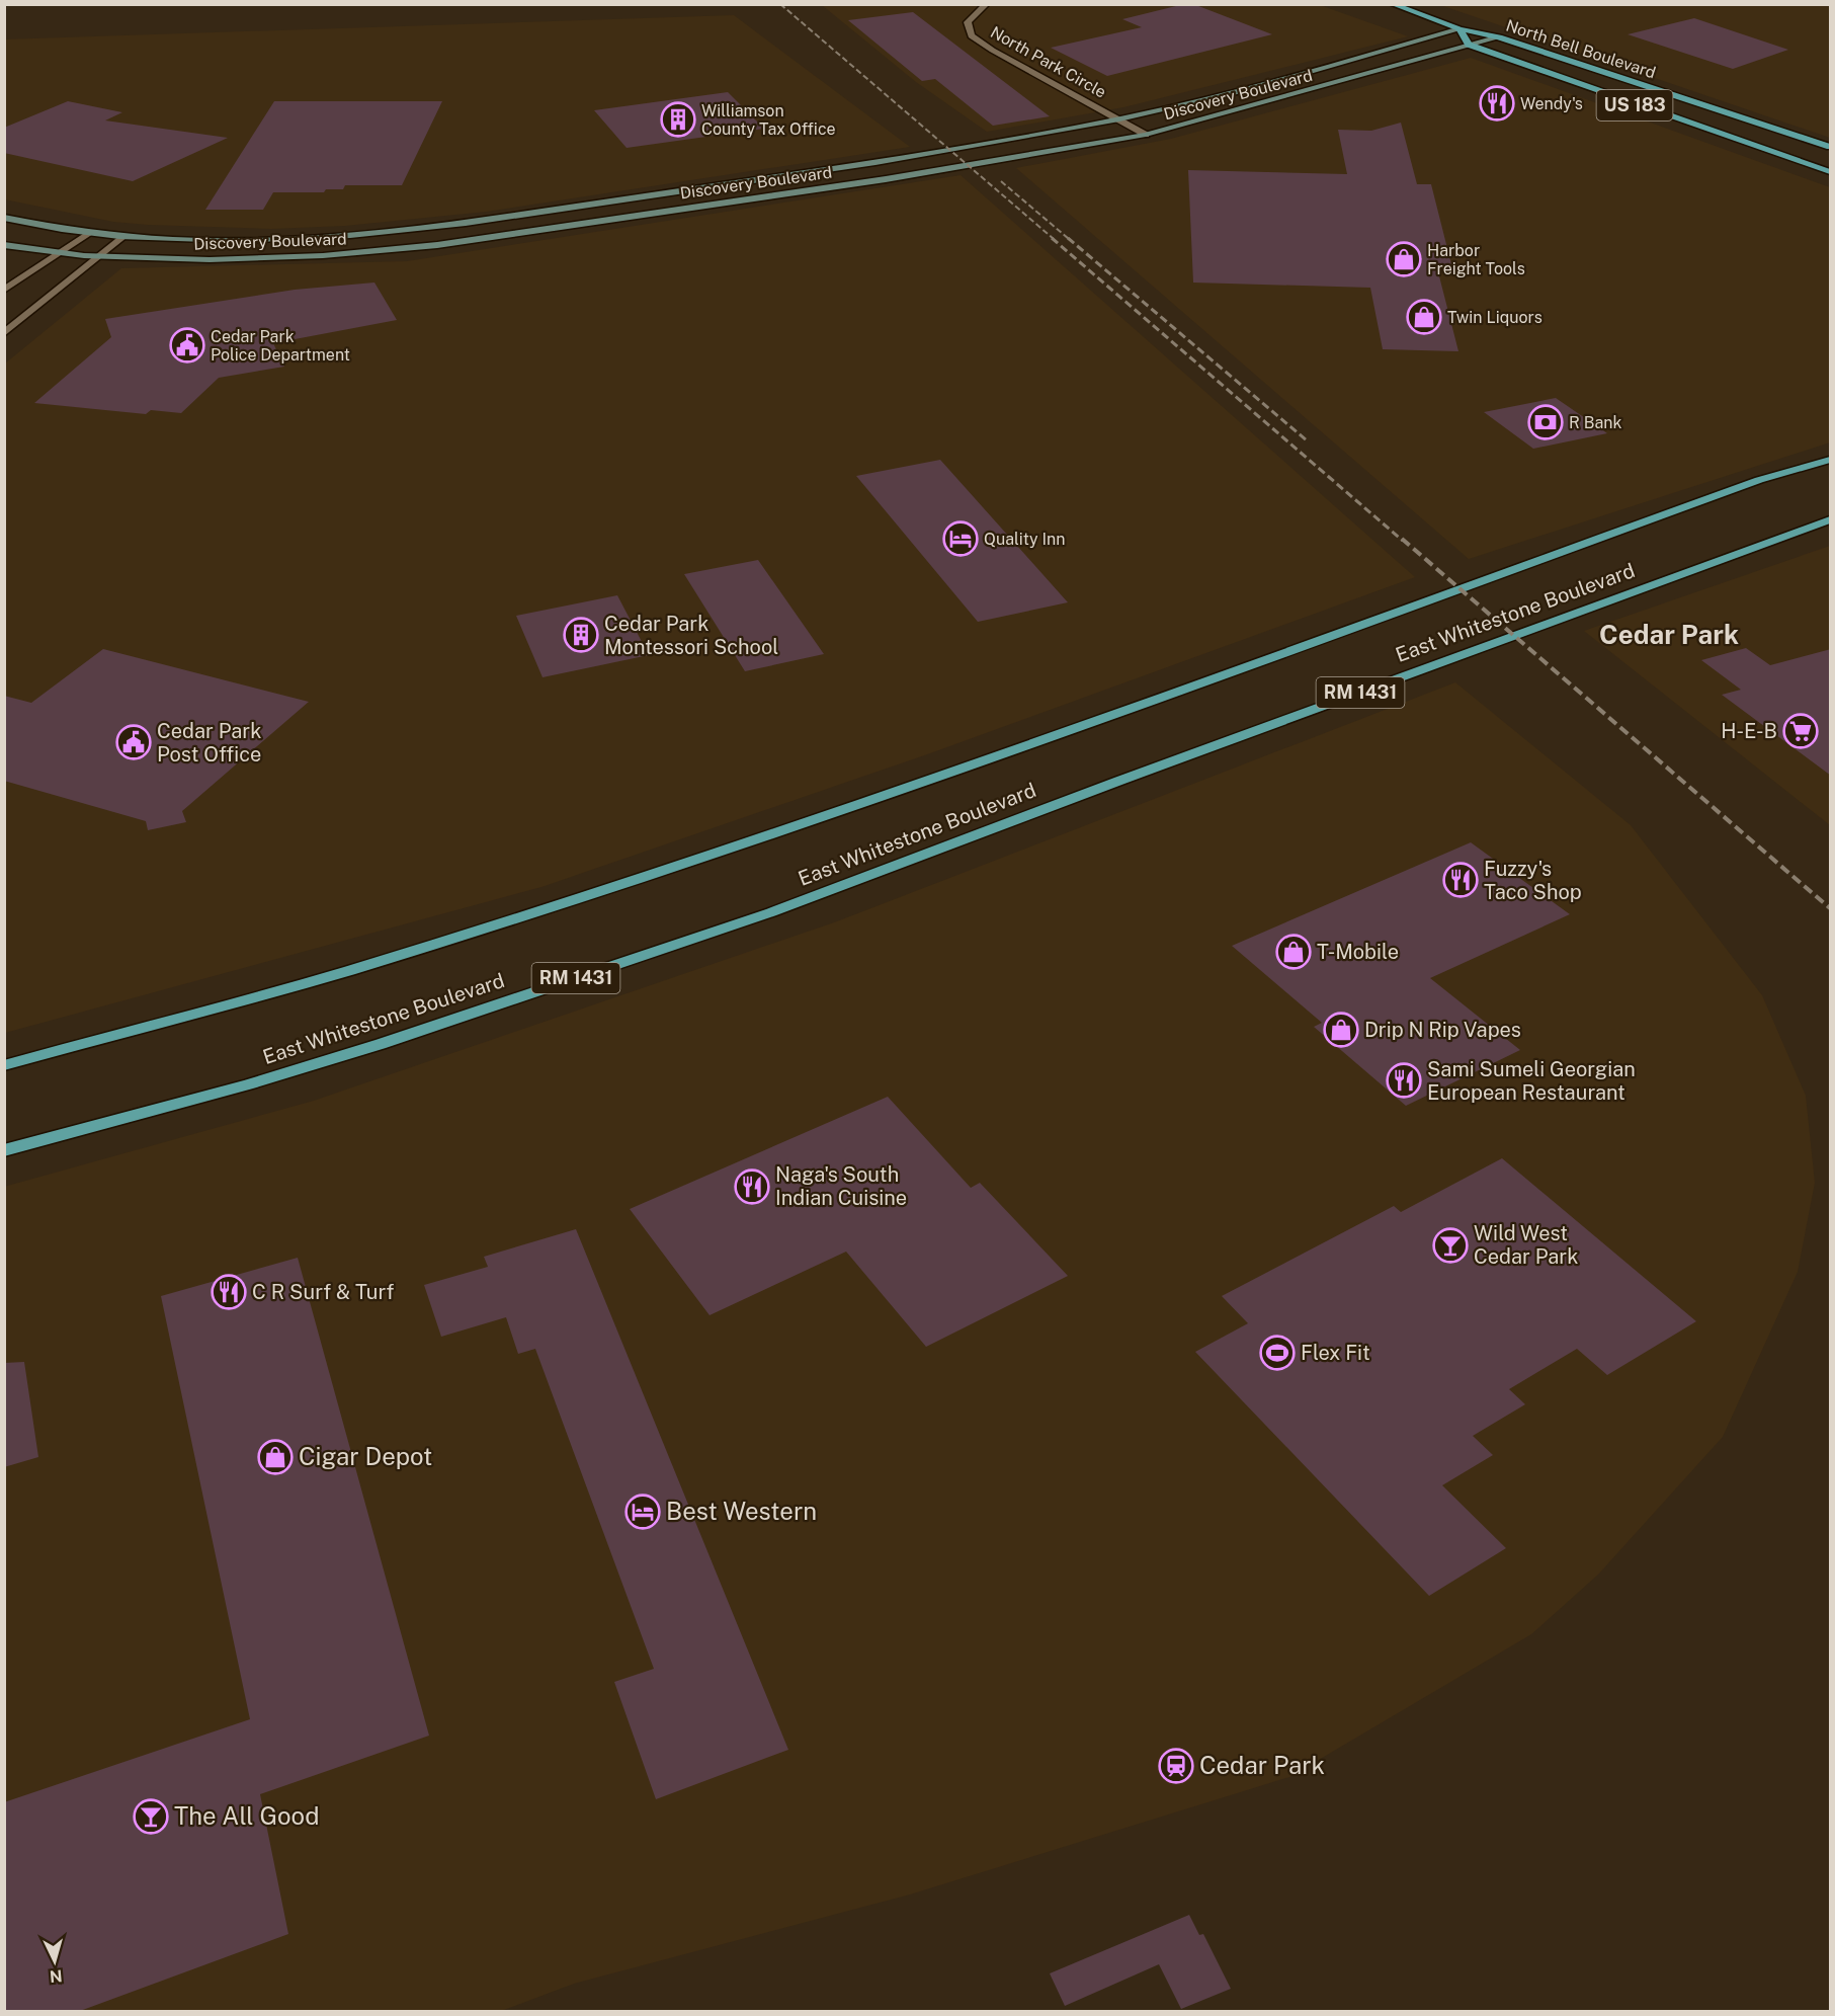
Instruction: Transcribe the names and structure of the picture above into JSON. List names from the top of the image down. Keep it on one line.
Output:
{"streets":{"main road":["North Bell Boulevard","US 183","East Whitestone Boulevard","RM 1431"],"street":["North Park Circle","Discovery Boulevard"]},"crossings":[["North Bell Boulevard","Discovery Boulevard"],["North Park Circle","Discovery Boulevard"]],"districts":["Cedar Park"],"places":{"restaurant":["Wendy's","Fuzzy's Taco Shop","Sami Sumeli Georgian European Restaurant","Naga's South Indian Cuisine","C R Surf & Turf"],"building":["Williamson County Tax Office","Cedar Park Montessori School"],"shop":["Harbor Freight Tools","Twin Liquors","T-Mobile","Drip N Rip Vapes","Cigar Depot"],"public building":["Cedar Park Police Department","Cedar Park Post Office"],"bank":["R Bank"],"hotel":["Quality Inn","Best Western"],"supermarket":["H-E-B"],"bar":["Wild West Cedar Park","The All Good"],"sports":["Flex Fit"],"station":["Cedar Park"]},"north":"bottom"}
